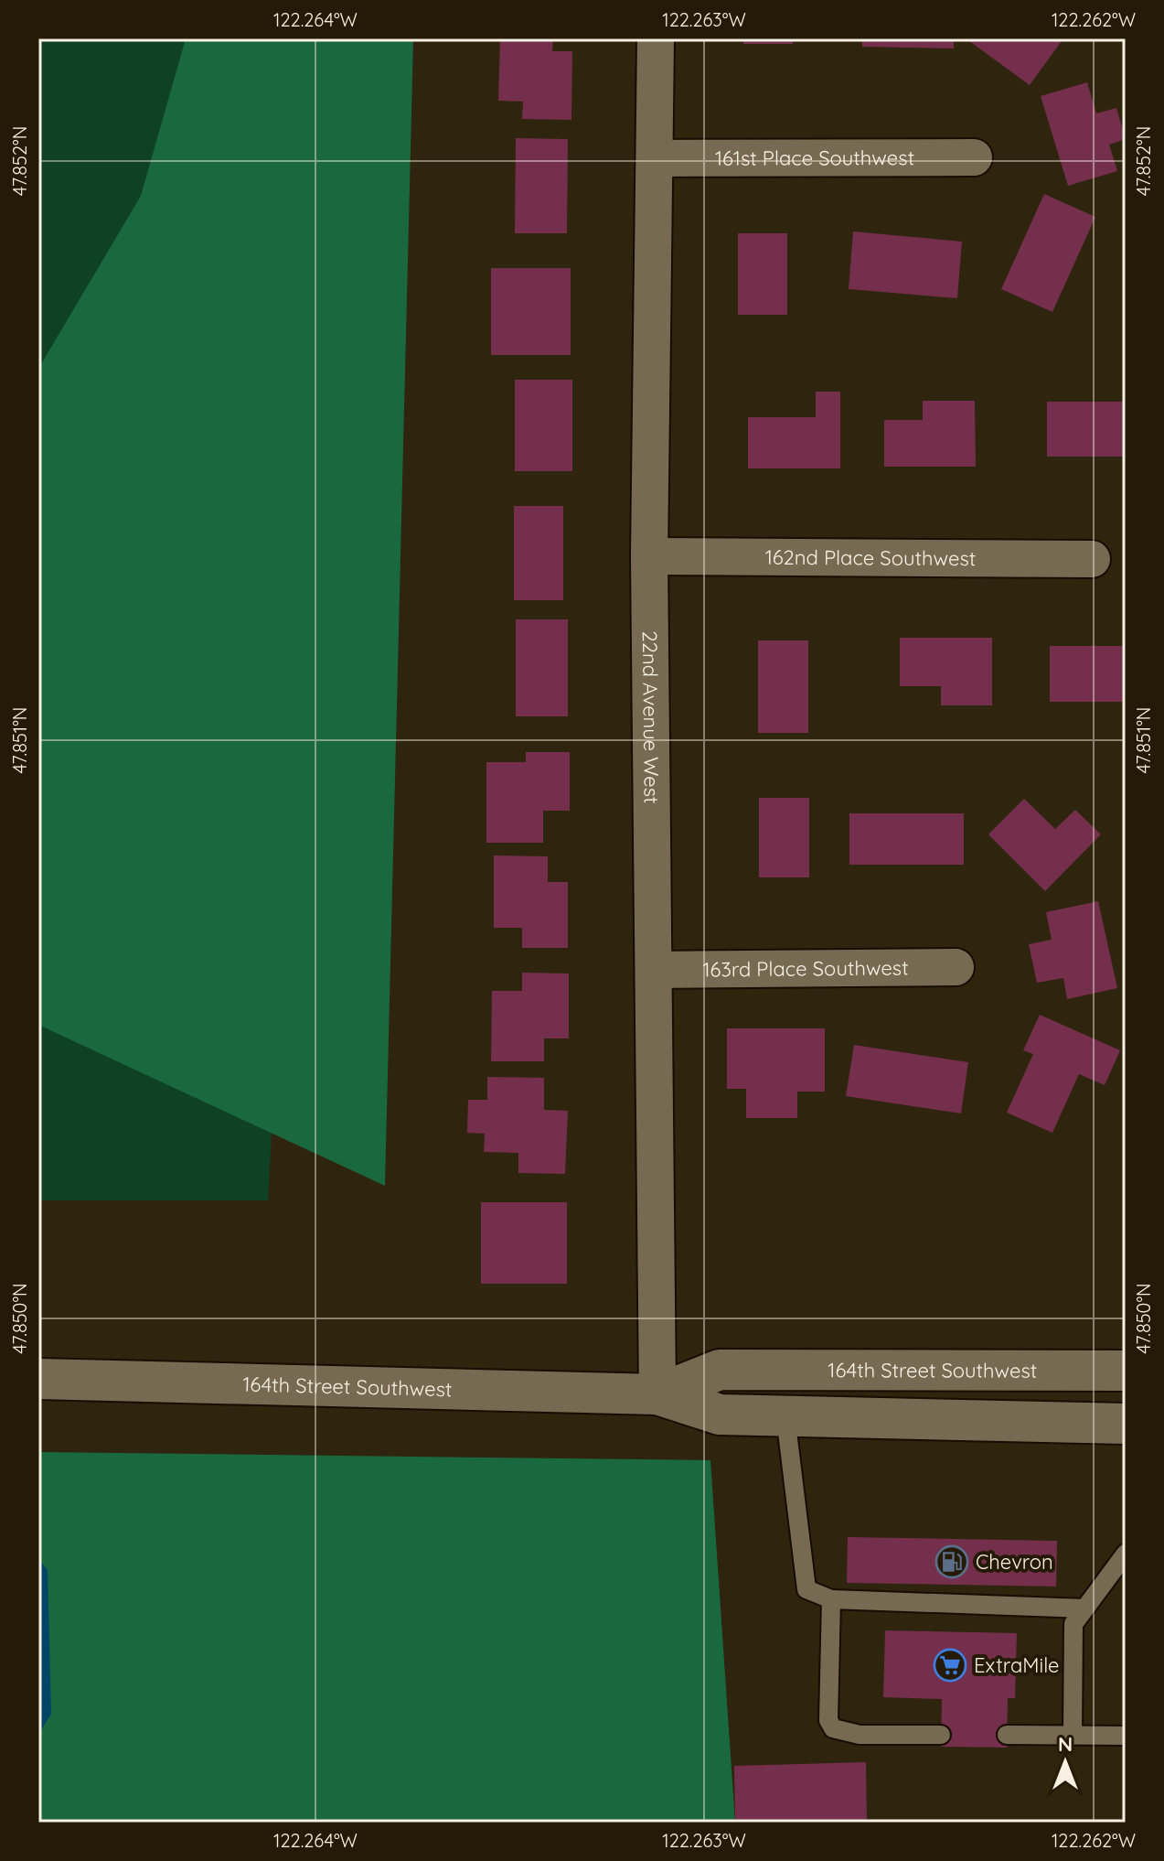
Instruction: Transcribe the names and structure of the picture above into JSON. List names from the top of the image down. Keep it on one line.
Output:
{"streets":{"main road":["164th Street Southwest"],"street":["161st Place Southwest","162nd Place Southwest","22nd Avenue West","163rd Place Southwest"]},"crossings":[["161st Place Southwest","22nd Avenue West"],["162nd Place Southwest","22nd Avenue West"],["22nd Avenue West","163rd Place Southwest"],["22nd Avenue West","164th Street Southwest"]],"places":{"fuel station":["Chevron"],"supermarket":["ExtraMile"]},"north":"top","coordinates":["122.264°W","122.263°W","122.262°W","47.852°N","47.851°N","47.850°N"]}
